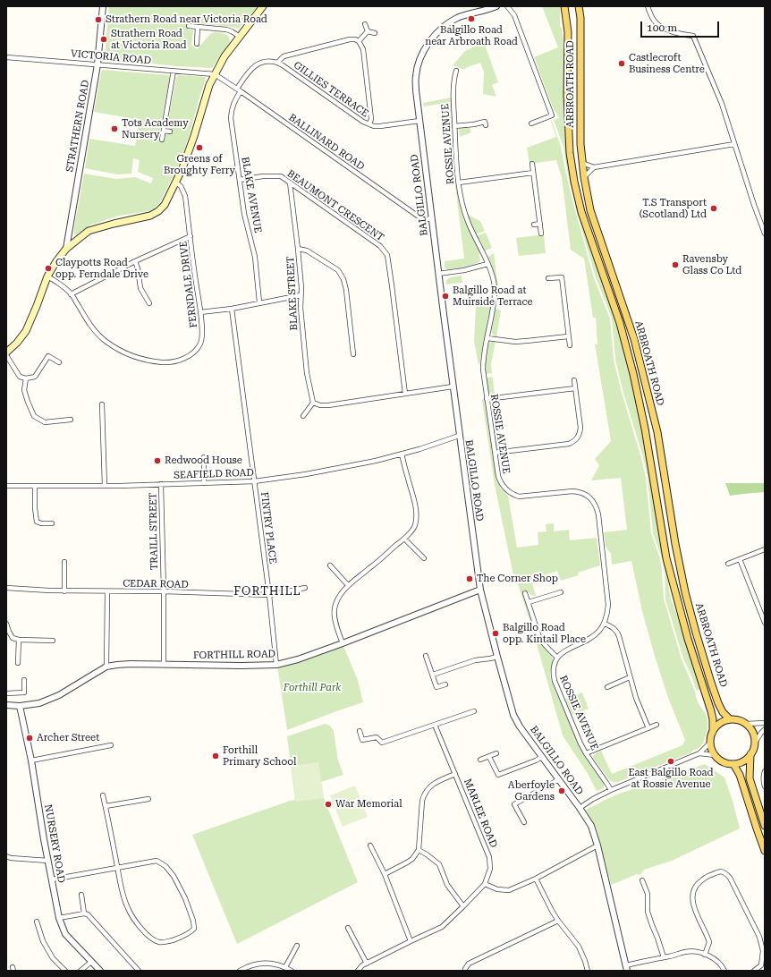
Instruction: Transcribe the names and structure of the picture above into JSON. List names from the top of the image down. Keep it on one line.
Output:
{"streets":{"main road":["ARBROATH ROAD"],"street":["VICTORIA ROAD","GILLIES TERRACE","STRATHERN ROAD","BALLINARD ROAD","ROSSIE AVENUE","BLAKE AVENUE","BALGILLO ROAD","BEAUMONT CRESCENT","FERNDALE DRIVE","BLAKE STREET","SEAFIELD ROAD","FINTRY PLACE","TRAILL STREET","CEDAR ROAD","FORTHILL ROAD","MARLEE ROAD","NURSERY ROAD"]},"crossings":[["VICTORIA ROAD","STRATHERN ROAD"],["VICTORIA ROAD","BALLINARD ROAD"],["GILLIES TERRACE","BLAKE AVENUE"],["GILLIES TERRACE","BALGILLO ROAD"],["BALLINARD ROAD","BLAKE AVENUE"],["BALLINARD ROAD","BALGILLO ROAD"],["BLAKE AVENUE","BEAUMONT CRESCENT"],["BALGILLO ROAD","SEAFIELD ROAD"],["BALGILLO ROAD","FORTHILL ROAD"],["BEAUMONT CRESCENT","BLAKE STREET"],["SEAFIELD ROAD","FINTRY PLACE"],["SEAFIELD ROAD","TRAILL STREET"],["FINTRY PLACE","CEDAR ROAD"],["FINTRY PLACE","FORTHILL ROAD"],["TRAILL STREET","CEDAR ROAD"],["TRAILL STREET","FORTHILL ROAD"],["FORTHILL ROAD","NURSERY ROAD"]],"districts":["FORTHILL"],"parks":["Forthill Park"],"places":["Balgillo Road near Arbroath Road","Strathern Road near Victoria Road","Strathern Road at Victoria Road","Castlecroft Business Centre","Tots Academy Nursery","Greens of Broughty Ferry","T.S Transport (Scotland) Ltd","Ravensby Glass Co Ltd","Claypotts Road opp. Ferndale Drive","Balgillo Road at Muirside Terrace","Redwood House","The Corner Shop","Balgillo Road opp. Kintail Place","Archer Street","Forthill Primary School","East Balgillo Road at Rossie Avenue","Aberfoyle Gardens","War Memorial"],"scale_bar":"100 m"}
